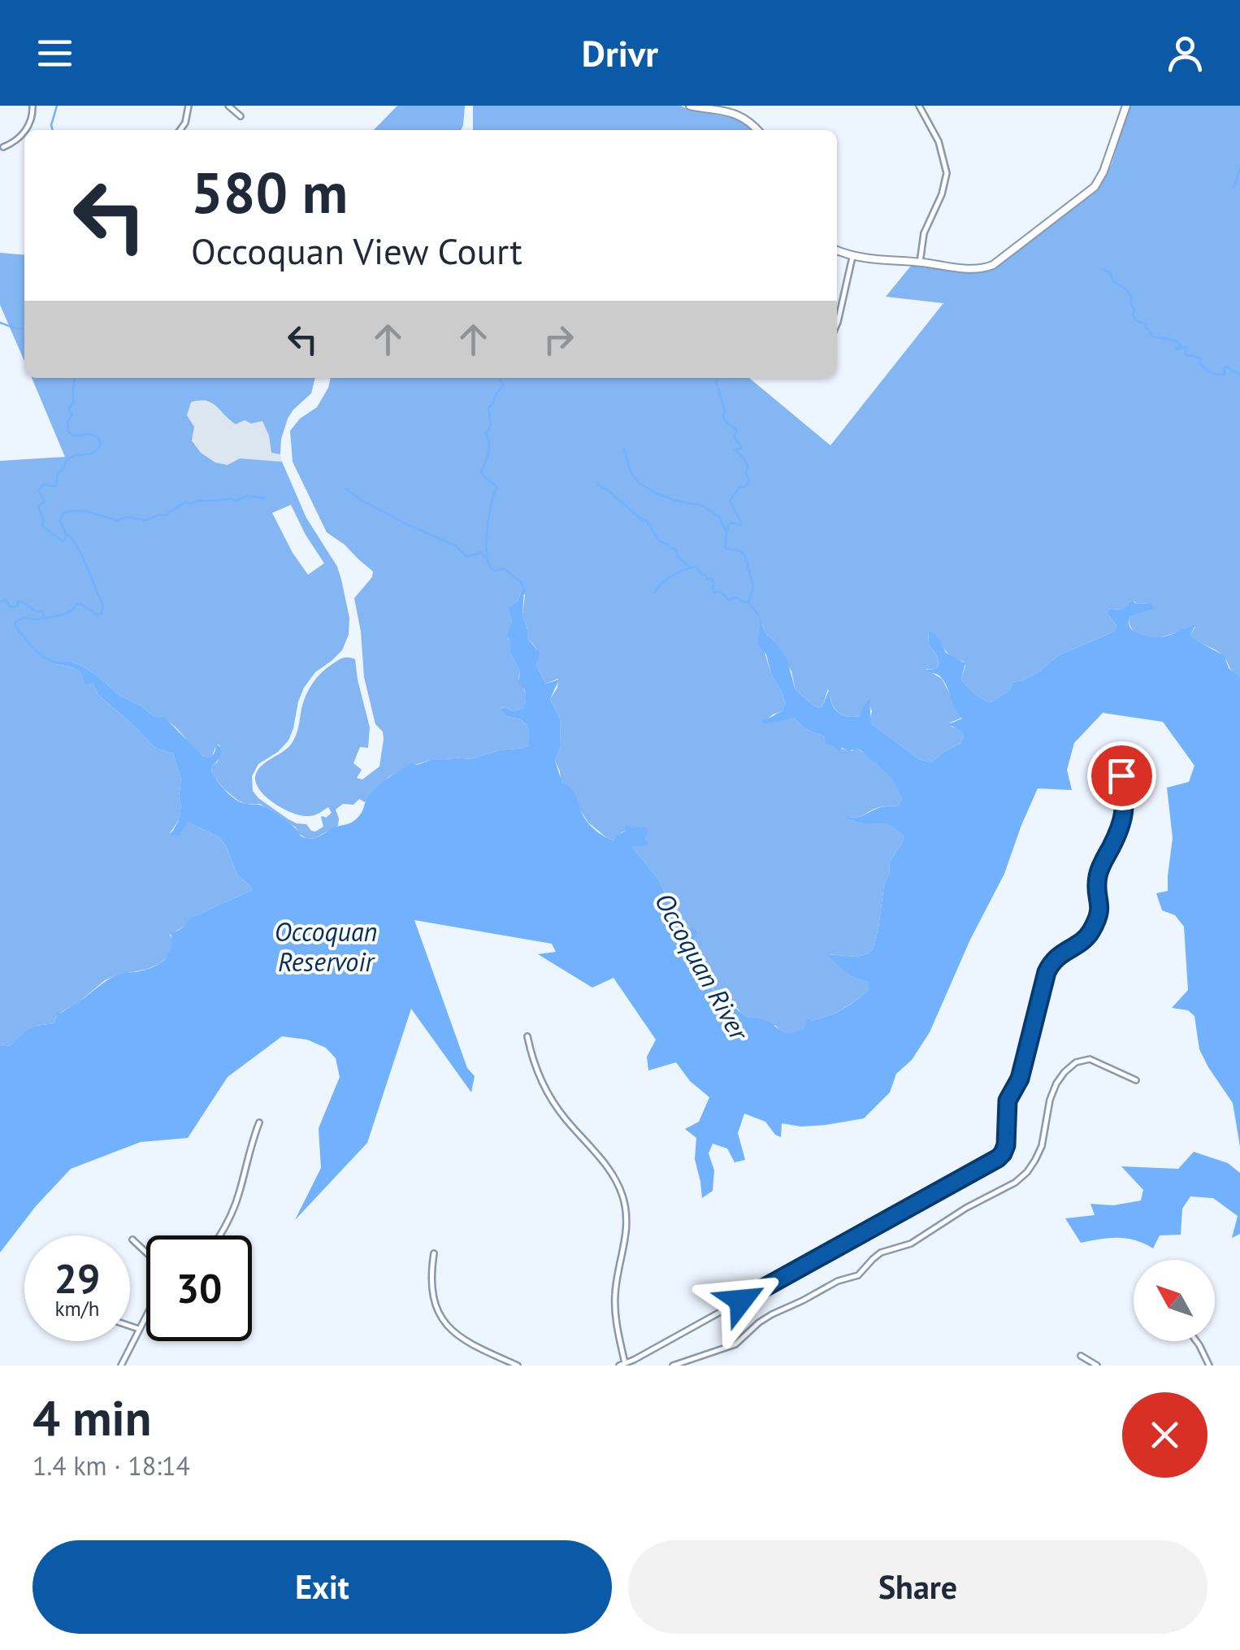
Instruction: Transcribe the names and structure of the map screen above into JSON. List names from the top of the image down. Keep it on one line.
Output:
{"water":["Occoquan Reservoir","Occoquan River"],"north":"top left","page":{"header":"Drivr","turn":["580 m","Occoquan View Court"],"speed":"29 km/h","limit":"30","heading":["4 min","1.4 km · 18:14"],"buttons":["Exit","Share"]}}
